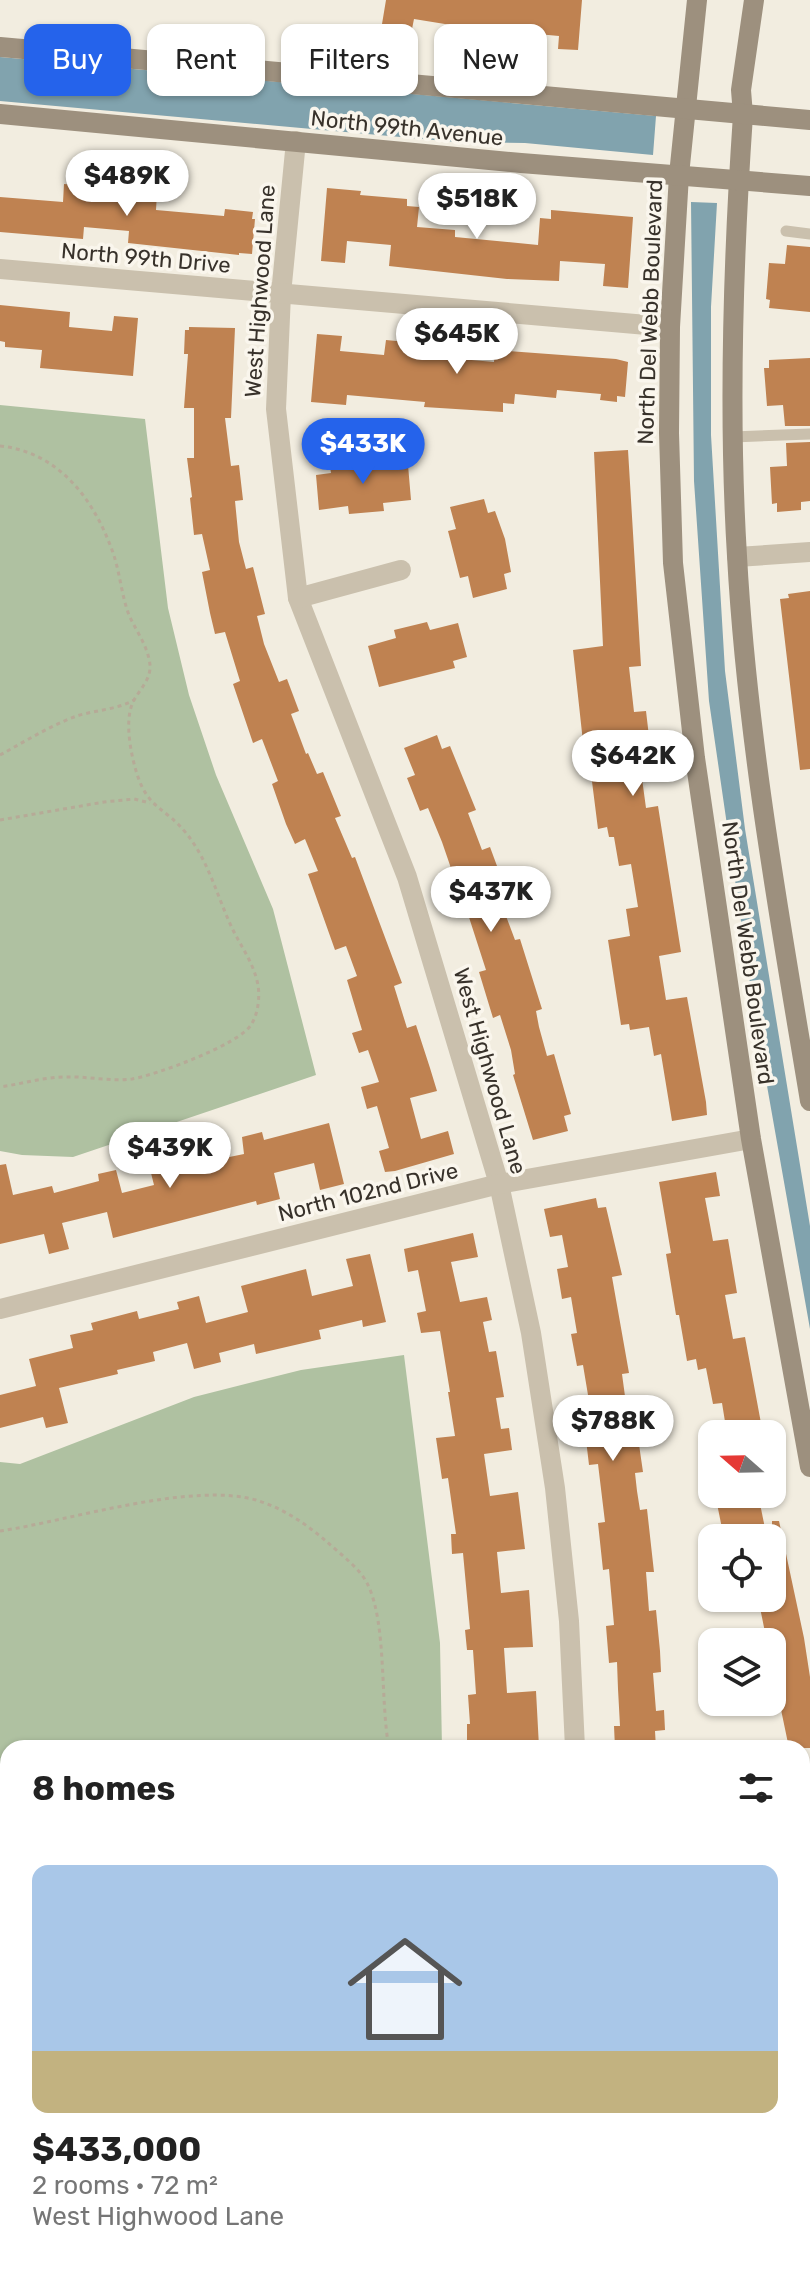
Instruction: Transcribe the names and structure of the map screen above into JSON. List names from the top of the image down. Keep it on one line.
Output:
{"streets":{"street":["North 99th Avenue","North 99th Drive","West Highwood Lane","North Del Webb Boulevard","North 102nd Drive"]},"crossings":[["North 99th Avenue","West Highwood Lane"],["North 99th Avenue","North Del Webb Boulevard"],["North 99th Drive","West Highwood Lane"],["North 99th Drive","North Del Webb Boulevard"],["West Highwood Lane","North 102nd Drive"],["North Del Webb Boulevard","North 102nd Drive"]],"north":"left","page":{"chip":["Buy","Rent","Filters","New"],"price":["$489K","$518K","$645K","$433K","$642K","$437K","$439K","$788K"],"heading":"8 homes","list":[{"name":"$433,000","note":"2 rooms · 72 m² · West Highwood Lane"}]}}
